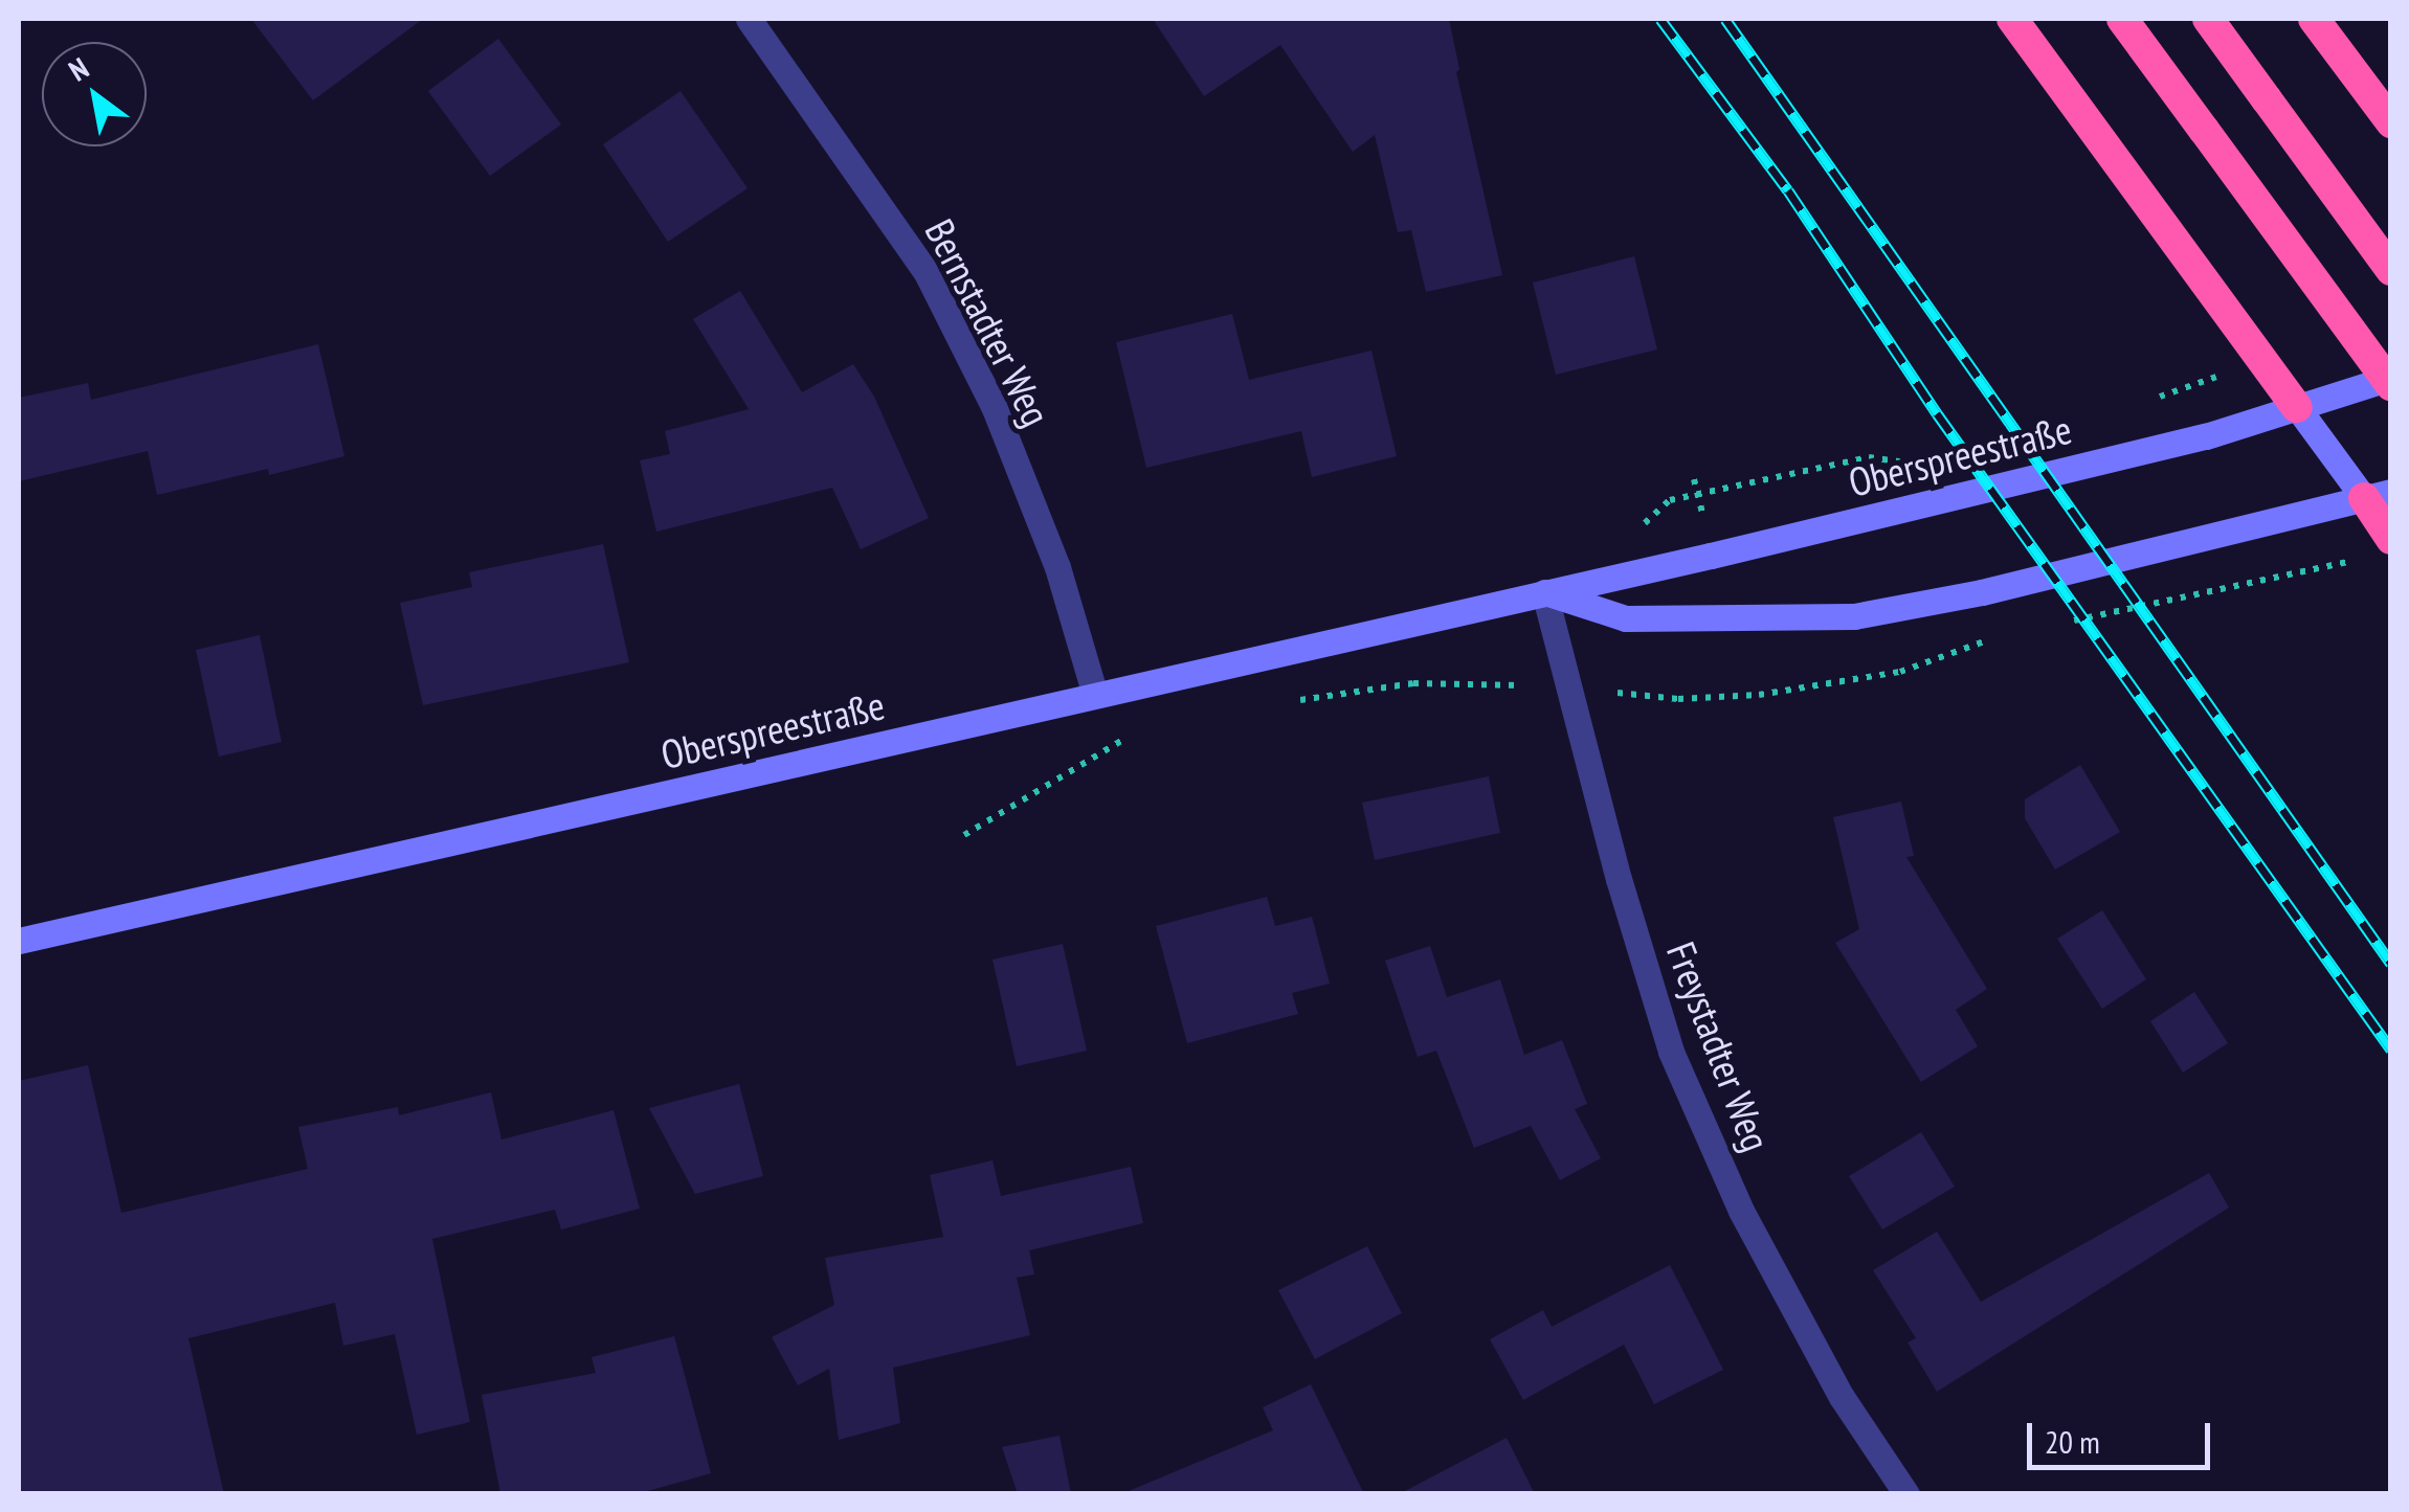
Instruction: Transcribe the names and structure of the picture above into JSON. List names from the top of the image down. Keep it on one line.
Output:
{"streets":{"main road":["Oberspreestraße"],"street":["Bernstadter Weg","Freystadter Weg"]},"crossings":[["Bernstadter Weg","Oberspreestraße"],["Oberspreestraße","Freystadter Weg"]],"scale_bar":"20 m","north":"top left"}
